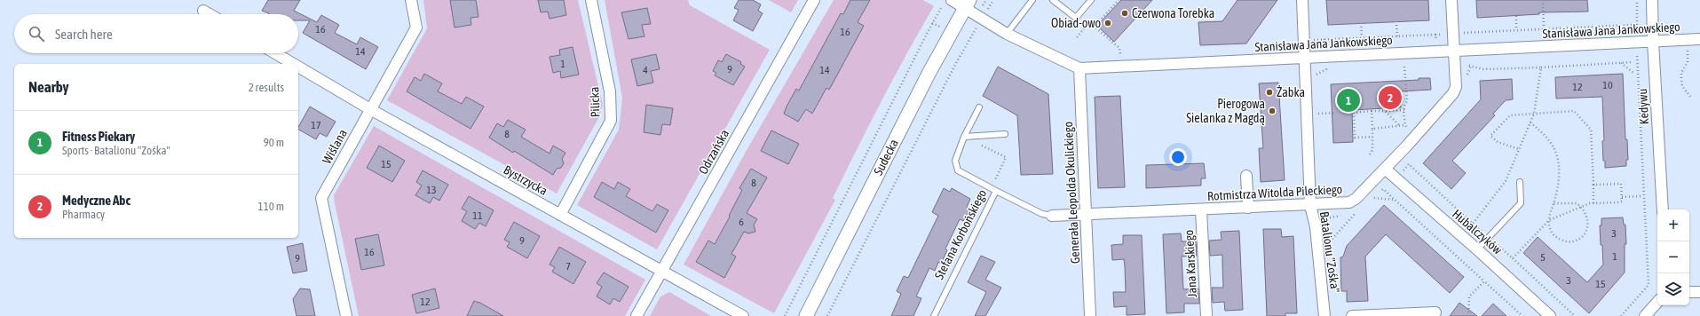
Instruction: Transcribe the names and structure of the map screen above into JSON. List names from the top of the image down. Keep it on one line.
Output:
{"streets":{"street":["Stanisława Jana Jankowskiego","Pilicka","Kedywu","Wiślana","Odrzańska","Sudecka","Bystrzycka","Generała Leopolda Okulickiego","Rotmistrza Witolda Pileckiego","Hubalczyków","Stefana Korbońskiego","Batalionu \"Zośka\"","Jana Karskiego"]},"crossings":[["Stanisława Jana Jankowskiego","Kedywu"],["Stanisława Jana Jankowskiego","Sudecka"],["Stanisława Jana Jankowskiego","Generała Leopolda Okulickiego"],["Stanisława Jana Jankowskiego","Rotmistrza Witolda Pileckiego"],["Stanisława Jana Jankowskiego","Batalionu \"Zośka\""],["Pilicka","Bystrzycka"],["Wiślana","Bystrzycka"],["Odrzańska","Bystrzycka"],["Generała Leopolda Okulickiego","Rotmistrza Witolda Pileckiego"],["Generała Leopolda Okulickiego","Stefana Korbońskiego"],["Rotmistrza Witolda Pileckiego","Hubalczyków"],["Rotmistrza Witolda Pileckiego","Stefana Korbońskiego"],["Rotmistrza Witolda Pileckiego","Batalionu \"Zośka\""],["Rotmistrza Witolda Pileckiego","Jana Karskiego"]],"places":["Czerwona Torebka","Obiad-owo","Żabka","Pierogowa Sielanka z Magdą"],"house_numbers":["16","16","14","1","9","4","14","10","12","17","8","15","8","13","11","6","3","9","16","1","5","9","7","3","15","12"],"page":{"search":"Search here","heading":["Nearby","2 results"],"pins":["2","1"],"list":[{"mark":"1","name":"Fitness Piekary","note":"Sports · Batalionu \"Zośka\"","value":"90 m"},{"mark":"2","name":"Medyczne Abc","note":"Pharmacy","value":"110 m"}],"map_buttons":["+","−"]}}
